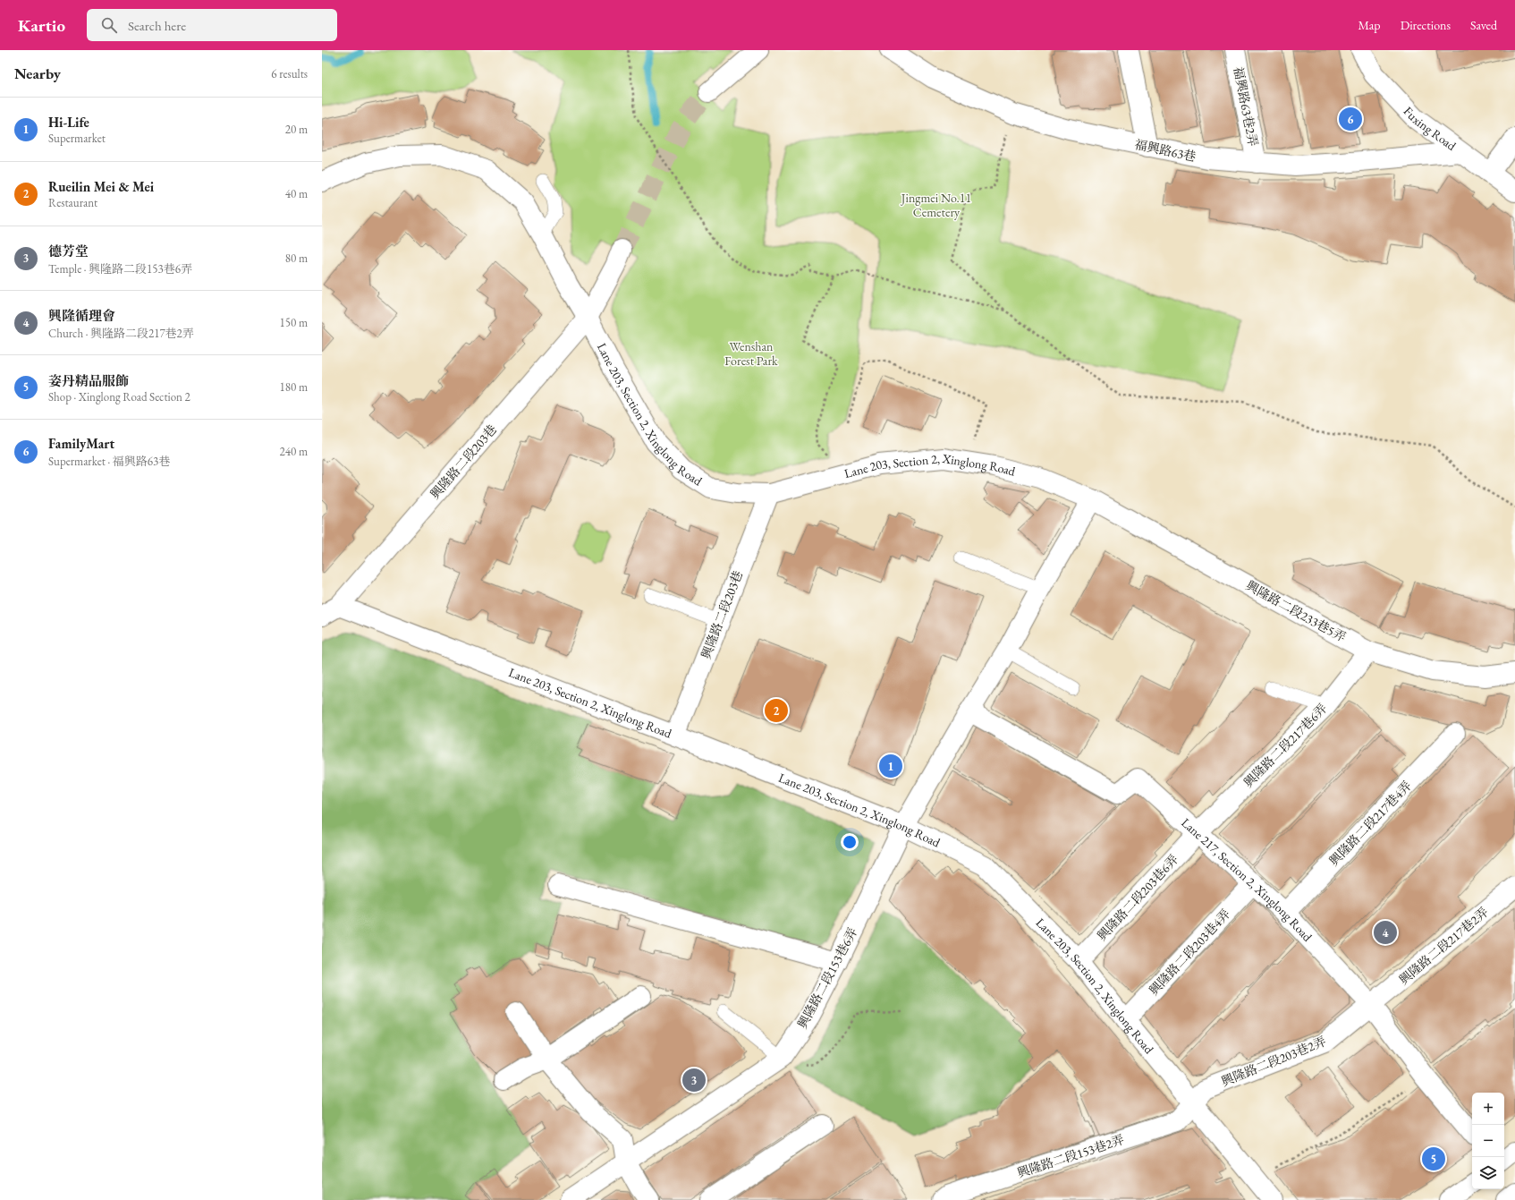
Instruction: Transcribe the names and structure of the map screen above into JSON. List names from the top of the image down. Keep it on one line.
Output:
{"streets":{"street":["福興路63巷2弄","Fuxing Road","福興路63巷","Lane 203, Section 2, Xinglong Road","興隆路二段203巷","興隆路二段233巷5弄","興隆路二段217巷6弄","興隆路二段217巷4弄","Lane 217, Section 2, Xinglong Road","興隆路二段203巷6弄","興隆路二段217巷2弄","興隆路二段203巷4弄","興隆路二段153巷6弄","興隆路二段203巷2弄","興隆路二段153巷2弄"]},"crossings":[["福興路63巷2弄","福興路63巷"],["Fuxing Road","福興路63巷"],["Lane 203, Section 2, Xinglong Road","興隆路二段203巷"],["Lane 203, Section 2, Xinglong Road","興隆路二段233巷5弄"],["Lane 203, Section 2, Xinglong Road","興隆路二段203巷6弄"],["Lane 203, Section 2, Xinglong Road","興隆路二段203巷4弄"],["Lane 203, Section 2, Xinglong Road","興隆路二段153巷6弄"],["Lane 203, Section 2, Xinglong Road","興隆路二段203巷2弄"],["Lane 203, Section 2, Xinglong Road","興隆路二段153巷2弄"],["興隆路二段233巷5弄","興隆路二段217巷6弄"],["興隆路二段233巷5弄","興隆路二段153巷6弄"],["興隆路二段217巷6弄","Lane 217, Section 2, Xinglong Road"],["興隆路二段217巷6弄","興隆路二段203巷6弄"],["興隆路二段217巷4弄","Lane 217, Section 2, Xinglong Road"],["Lane 217, Section 2, Xinglong Road","興隆路二段203巷6弄"],["Lane 217, Section 2, Xinglong Road","興隆路二段217巷2弄"],["Lane 217, Section 2, Xinglong Road","興隆路二段203巷4弄"],["Lane 217, Section 2, Xinglong Road","興隆路二段153巷6弄"],["Lane 217, Section 2, Xinglong Road","興隆路二段203巷2弄"],["興隆路二段217巷2弄","興隆路二段203巷2弄"],["興隆路二段203巷2弄","興隆路二段153巷2弄"]],"parks":["Jingmei No.11 Cemetery","Wenshan Forest Park"],"page":{"header":"Kartio","search":"Search here","nav":["Map","Directions","Saved"],"heading":["Nearby","6 results"],"list":[{"mark":"1","name":"Hi-Life","note":"Supermarket","value":"20 m"},{"mark":"2","name":"Rueilin Mei & Mei","note":"Restaurant","value":"40 m"},{"mark":"3","name":"德芳堂","note":"Temple · 興隆路二段153巷6弄","value":"80 m"},{"mark":"4","name":"興隆循理會","note":"Church · 興隆路二段217巷2弄","value":"150 m"},{"mark":"5","name":"姿丹精品服飾","note":"Shop · Xinglong Road Section 2","value":"180 m"},{"mark":"6","name":"FamilyMart","note":"Supermarket · 福興路63巷","value":"240 m"}],"pins":["6","2","1","4","3","5"],"map_buttons":["+","−"]}}
